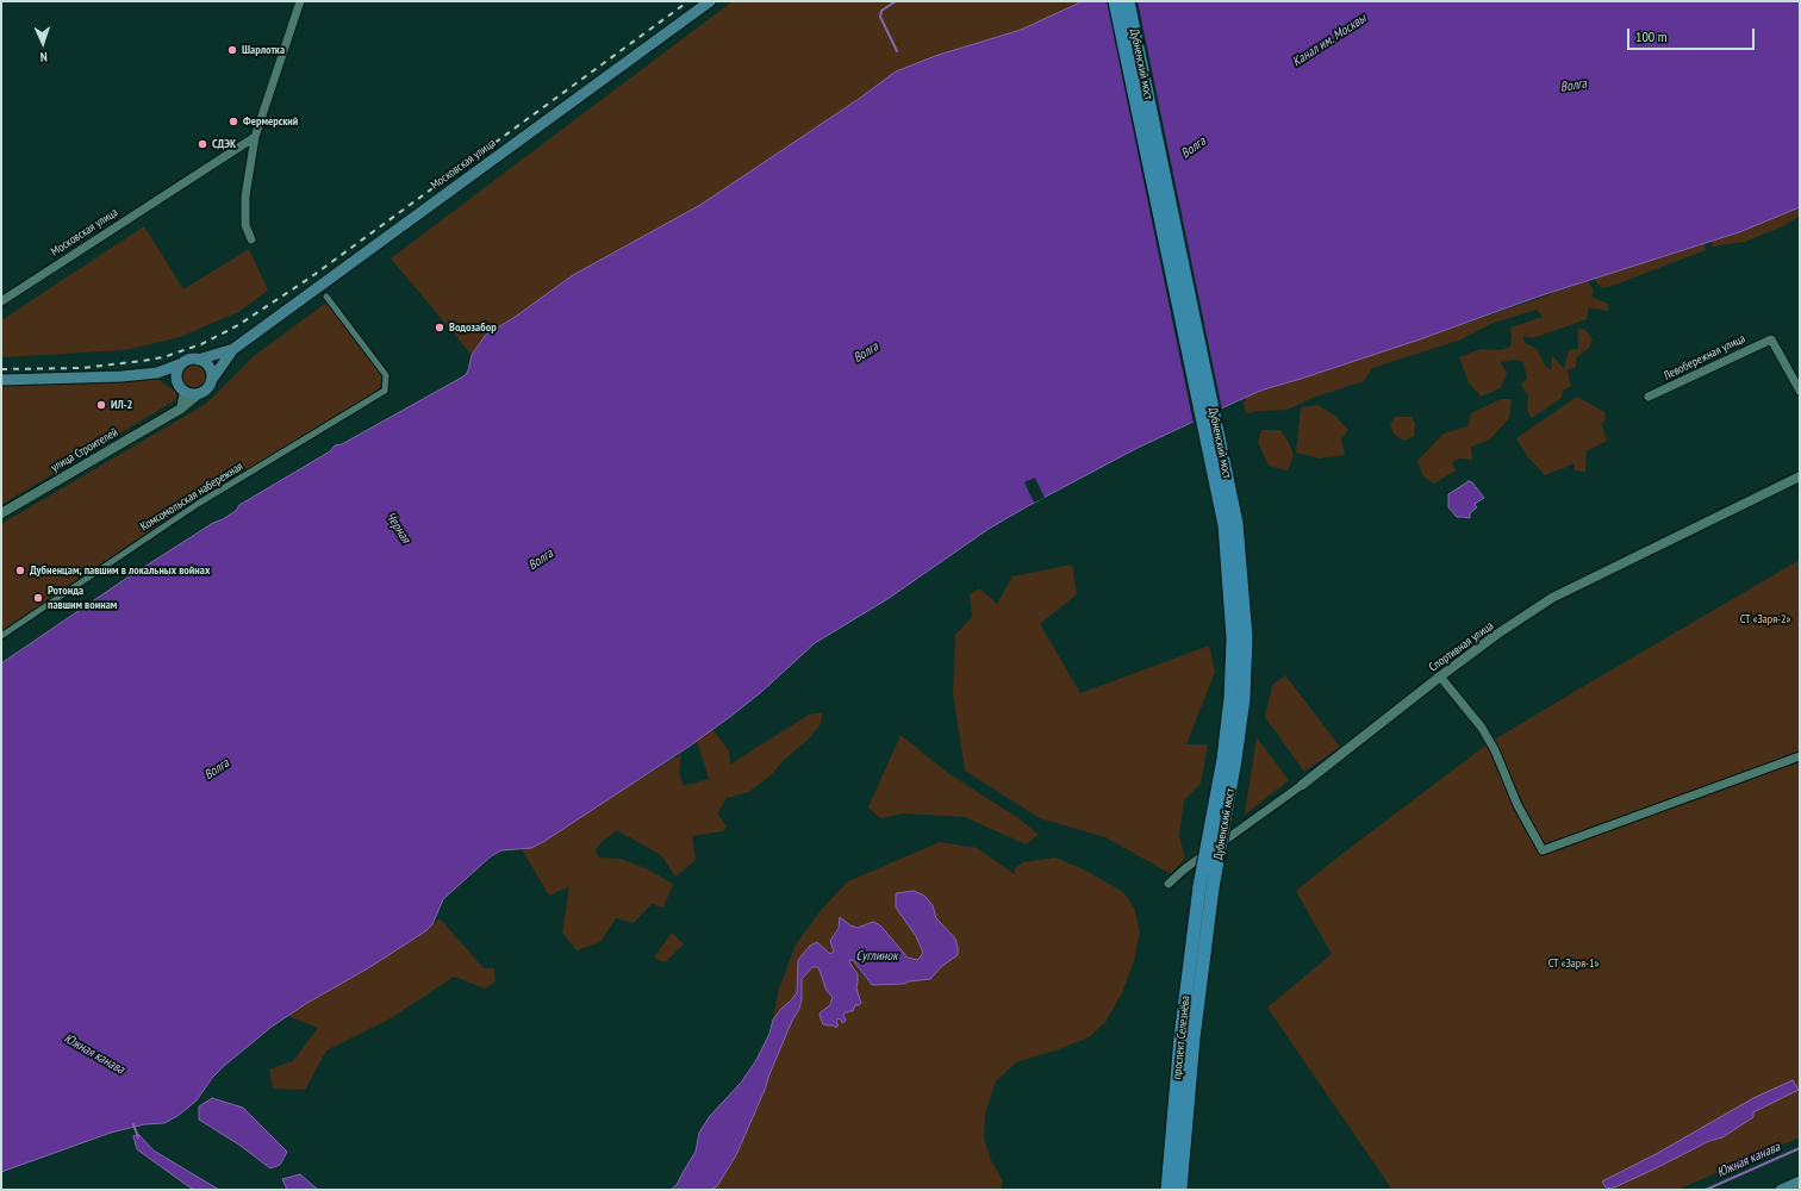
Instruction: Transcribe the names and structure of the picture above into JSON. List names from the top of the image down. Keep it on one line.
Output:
{"streets":{"main road":["Дубненский мост","Московская улица","проспект Селезнёва"],"street":["Левобережная улица","улица Строителей","Комсомольская набережная","Спортивная улица"]},"crossings":[["Дубненский мост","проспект Селезнёва"]],"water":["Канал им. Москвы","Волга","Черная","Суглинок","Южная канава"],"parks":["СТ «Заря-2»","СТ «Заря-1»"],"places":["Шарлотка","Фермерский","СДЭК","Водозабор","ИЛ-2","Дубненцам, павшим в локальных войнах","Ротонда павшим воинам"],"scale_bar":"100 m","north":"bottom"}
